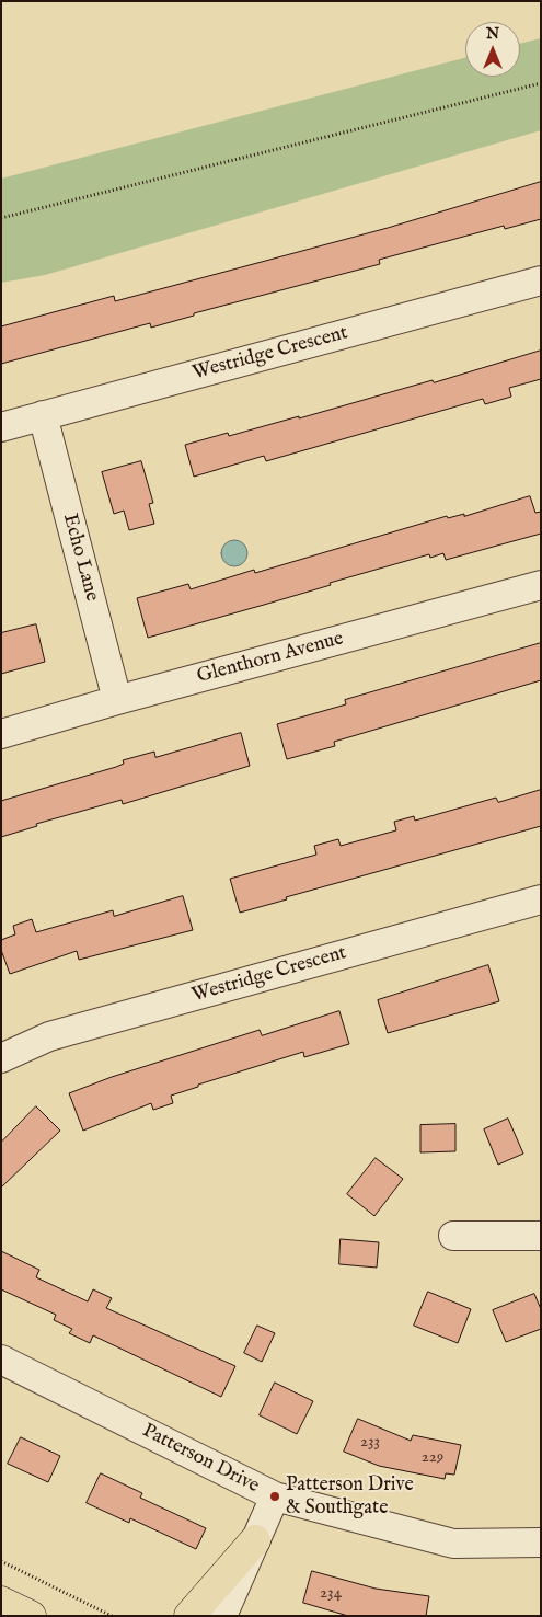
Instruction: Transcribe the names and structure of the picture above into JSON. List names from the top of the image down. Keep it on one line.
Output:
{"streets":{"street":["Westridge Crescent","Echo Lane","Glenthorn Avenue","Patterson Drive"]},"crossings":[["Westridge Crescent","Echo Lane"],["Echo Lane","Glenthorn Avenue"]],"places":["Patterson Drive & Southgate"],"house_numbers":["233","229","234"],"north":"top"}
